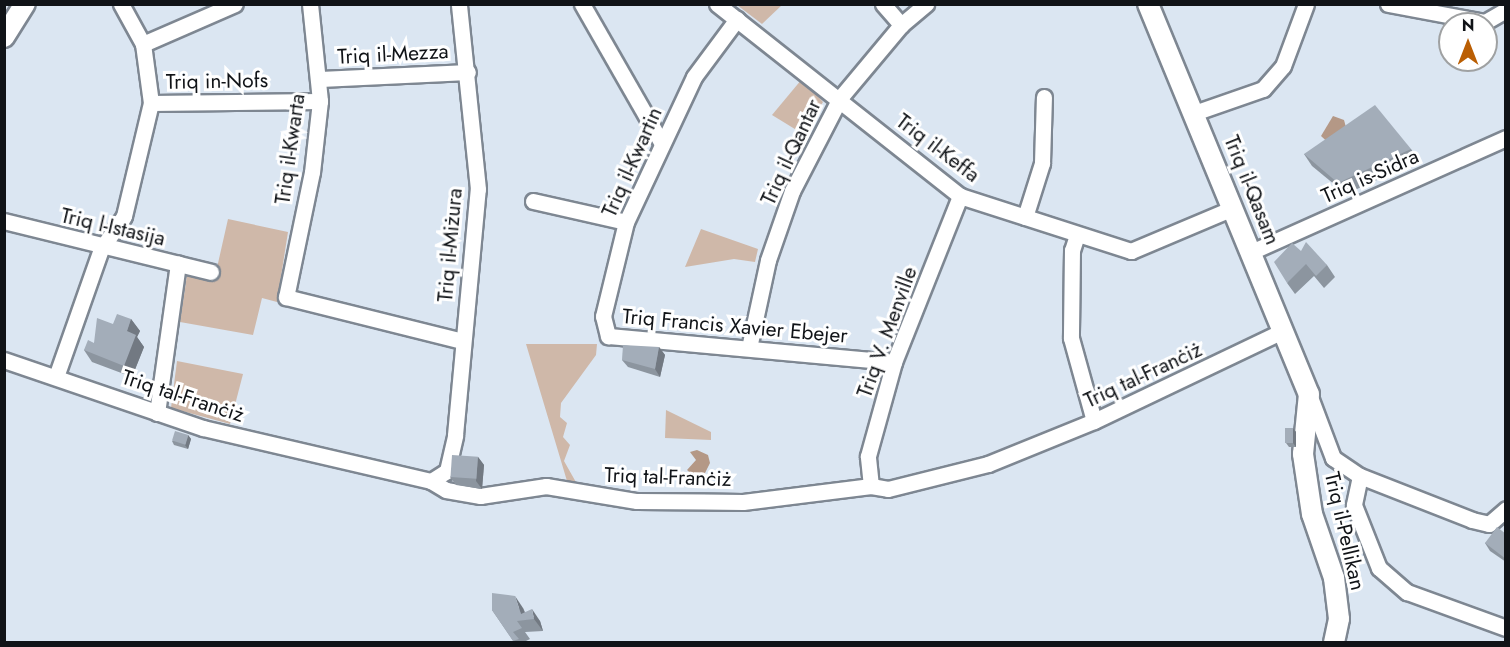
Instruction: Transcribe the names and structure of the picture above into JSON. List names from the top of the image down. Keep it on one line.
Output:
{"streets":{"street":["Triq il-Mezza","Triq in-Nofs","Triq il-Keffa","Triq il-Kwarta","Triq il-Qantar","Triq il-Kwartin","Triq is-Sidra","Triq il-Qasam","Triq l-Istasija","Triq il-Miżura","Triq Francis Xavier Ebejer","Triq V. Menville","Triq tal-Franċiż","Triq il-Pellikan"]},"crossings":[["Triq il-Mezza","Triq il-Kwarta"],["Triq il-Mezza","Triq il-Miżura"],["Triq in-Nofs","Triq il-Kwarta"],["Triq il-Keffa","Triq il-Qantar"],["Triq il-Keffa","Triq il-Kwartin"],["Triq il-Keffa","Triq il-Qasam"],["Triq il-Keffa","Triq V. Menville"],["Triq il-Kwarta","Triq il-Miżura"],["Triq il-Qantar","Triq Francis Xavier Ebejer"],["Triq il-Kwartin","Triq Francis Xavier Ebejer"],["Triq is-Sidra","Triq il-Qasam"],["Triq il-Qasam","Triq tal-Franċiż"],["Triq il-Qasam","Triq il-Pellikan"],["Triq il-Miżura","Triq tal-Franċiż"],["Triq Francis Xavier Ebejer","Triq V. Menville"],["Triq V. Menville","Triq tal-Franċiż"]],"north":"top"}
